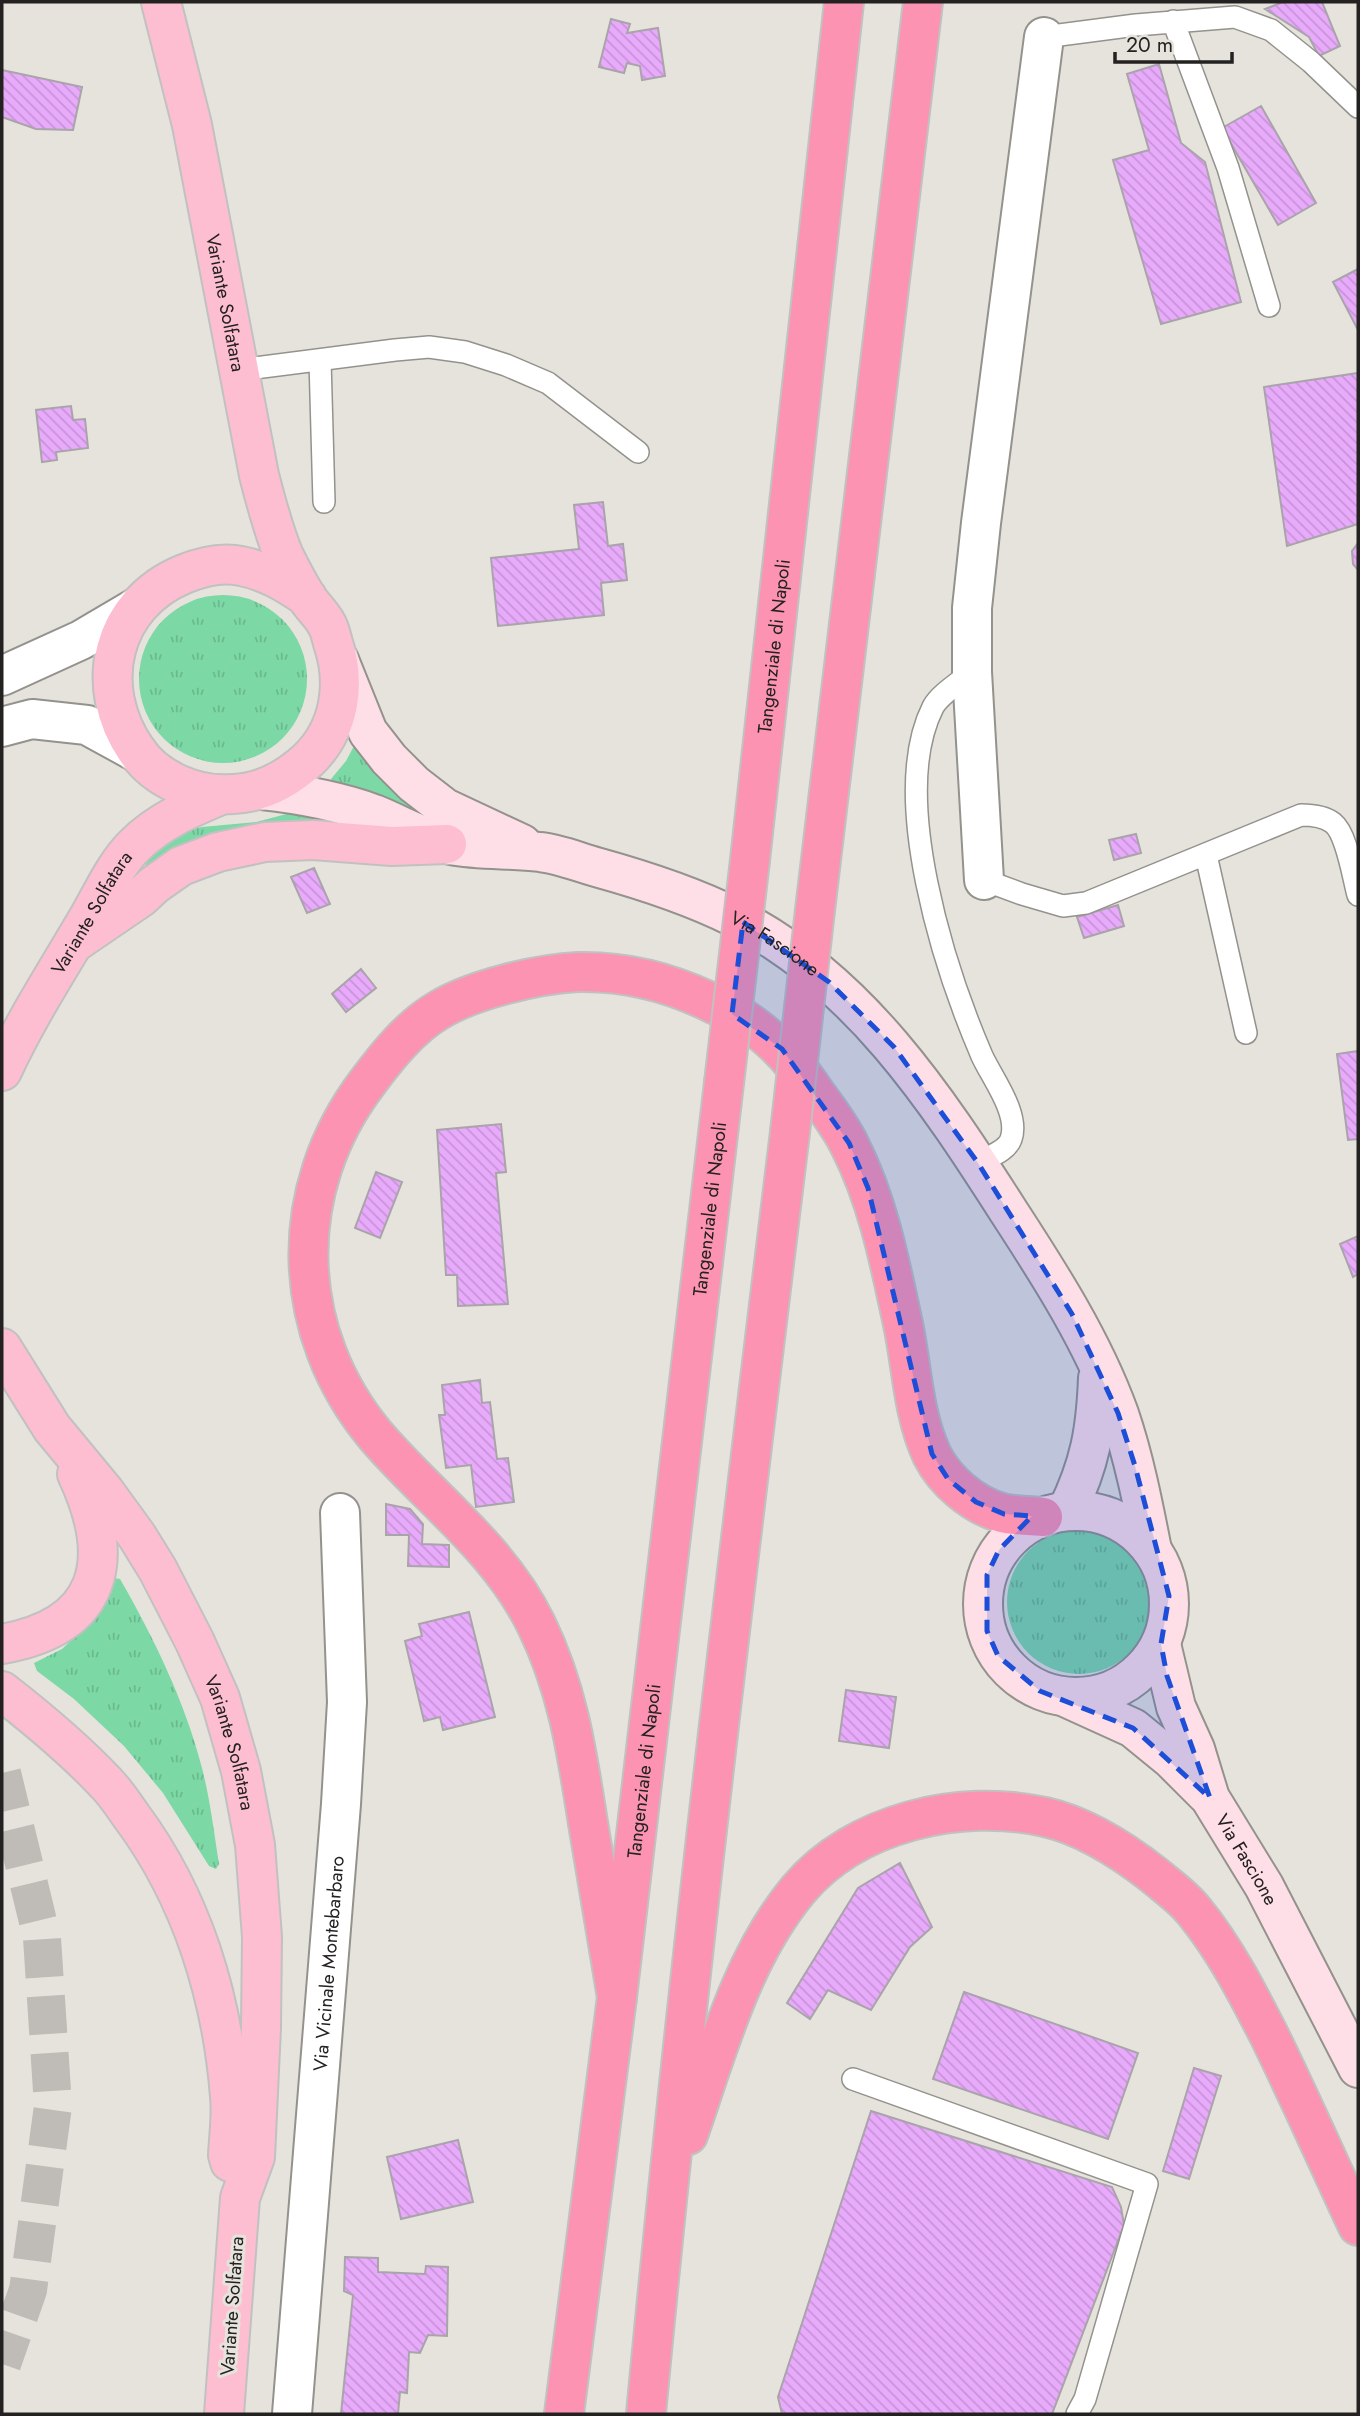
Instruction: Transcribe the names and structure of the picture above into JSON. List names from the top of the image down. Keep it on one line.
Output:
{"streets":{"highway":["Tangenziale di Napoli"],"main road":["Variante Solfatara","Via Fascione"],"street":["Via Vicinale Montebarbaro"]},"crossings":[["Variante Solfatara","Via Fascione"]],"scale_bar":"20 m"}
